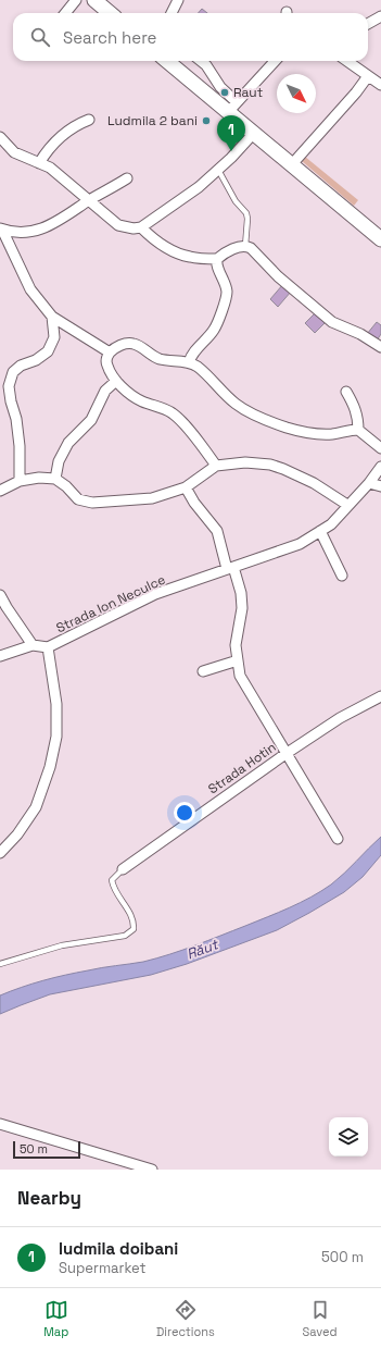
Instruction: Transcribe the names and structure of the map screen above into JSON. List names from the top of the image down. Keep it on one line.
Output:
{"streets":{"street":["Strada Ion Neculce","Strada Hotin"]},"water":["Răut"],"places":["Raut","Ludmila 2 bani"],"scale_bar":"50 m","north":"bottom right","page":{"search":"Search here","pins":"1","scale":"50 m","heading":"Nearby","list":[{"mark":"1","name":"ludmila doibani","note":"Supermarket","value":"500 m"}],"nav":["Map","Directions","Saved"]}}
